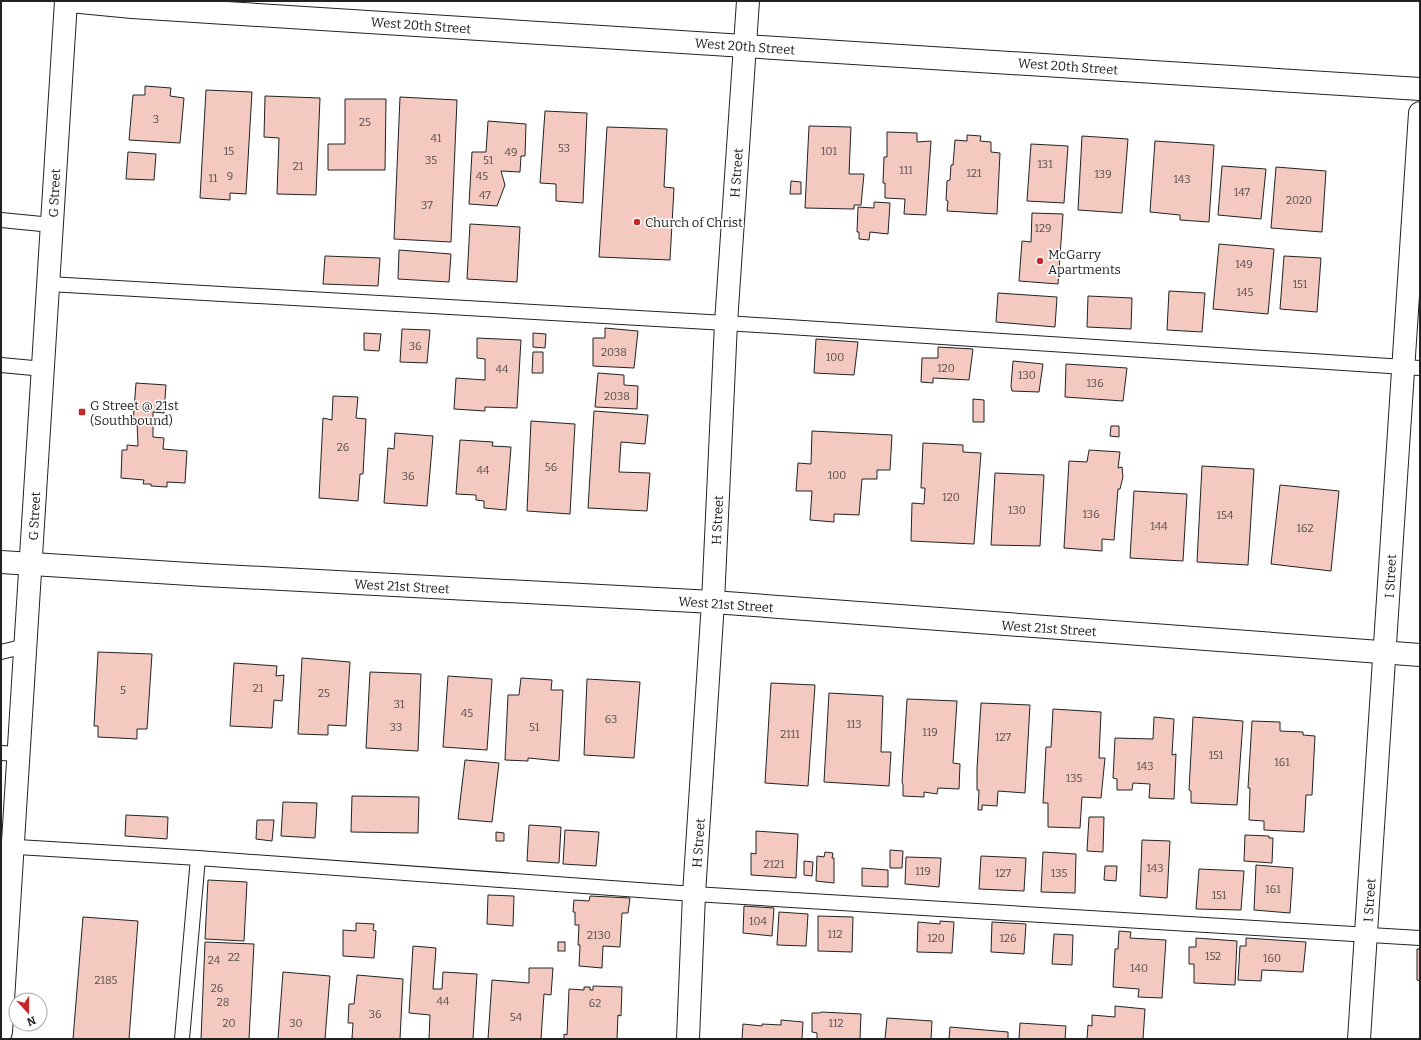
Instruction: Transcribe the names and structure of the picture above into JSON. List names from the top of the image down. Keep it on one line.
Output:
{"streets":{"street":["West 20th Street","H Street","G Street","I Street","West 21st Street"]},"crossings":[["West 20th Street","H Street"],["H Street","West 21st Street"],["G Street","West 21st Street"],["I Street","West 21st Street"]],"places":{"other":["Church of Christ","McGarry Apartments"],"transit":["G Street @ 21st (Southbound)"]},"house_numbers":["3","25","41","53","15","101","49","35","51","131","21","111","121","139","9","45","11","143","147","47","2020","37","129","149","151","145","36","2038","100","120","44","130","136","2038","26","56","44","100","36","120","130","136","154","144","162","21","5","25","31","45","63","113","33","51","119","2111","127","151","161","143","135","2121","143","119","127","135","161","151","104","112","2130","120","126","152","22","160","24","140","2185","26","44","28","62","36","54","20","30","112"],"north":"bottom"}
